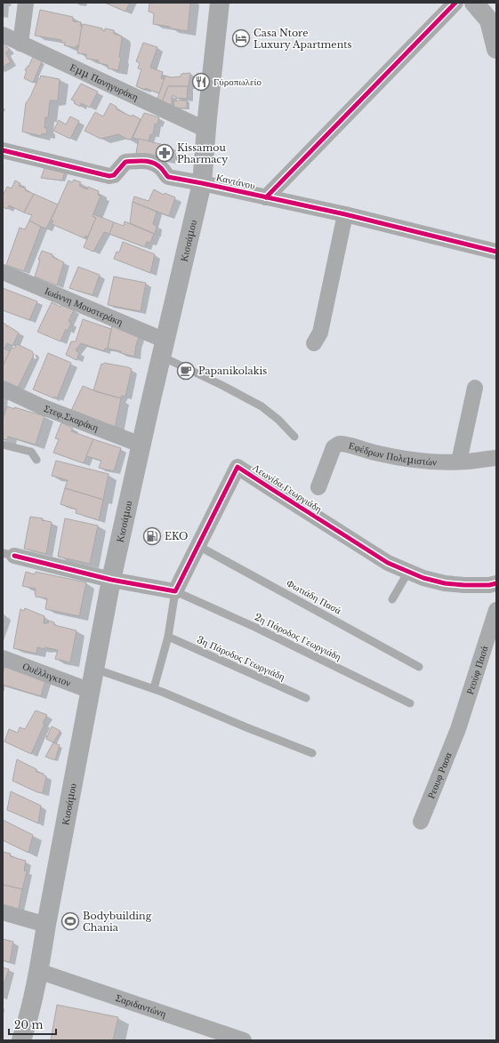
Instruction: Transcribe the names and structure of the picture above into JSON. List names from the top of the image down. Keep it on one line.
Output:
{"streets":{"main road":["Κισσάμου"],"street":["Εμμ Πανηγυράκη","Καντάνου","Ιωάννη Μουστεράκη","Στεφ.Σκαράκη","Εφέδρων Πολεμιστών","Λεωνίδα Γεωργιάδη","Ρεούφ Πασά","Ουέλλιγκτον","Ρεουφ Ρασα","Σαριδαντώνη"],"lane":["Φωτιάδη Πασά","2η Πάροδος Γεωργιάδη","3η Πάροδος Γεωργιάδη"]},"crossings":[["Εμμ Πανηγυράκη","Κισσάμου"],["Καντάνου","Κισσάμου"],["Κισσάμου","Ιωάννη Μουστεράκη"],["Κισσάμου","Στεφ.Σκαράκη"],["Κισσάμου","Ουέλλιγκτον"],["Κισσάμου","Σαριδαντώνη"],["Λεωνίδα Γεωργιάδη","Φωτιάδη Πασά"],["Λεωνίδα Γεωργιάδη","2η Πάροδος Γεωργιάδη"],["Λεωνίδα Γεωργιάδη","3η Πάροδος Γεωργιάδη"],["Ρεούφ Πασά","Ρεουφ Ρασα"]],"places":{"hotel":["Casa Ntore Luxury Apartments"],"restaurant":["Γύροπωλείο"],"pharmacy":["Kissamou Pharmacy"],"cafe":["Papanikolakis"],"fuel station":["EKO"],"sports":["Bodybuilding Chania"]},"scale_bar":"20 m"}
